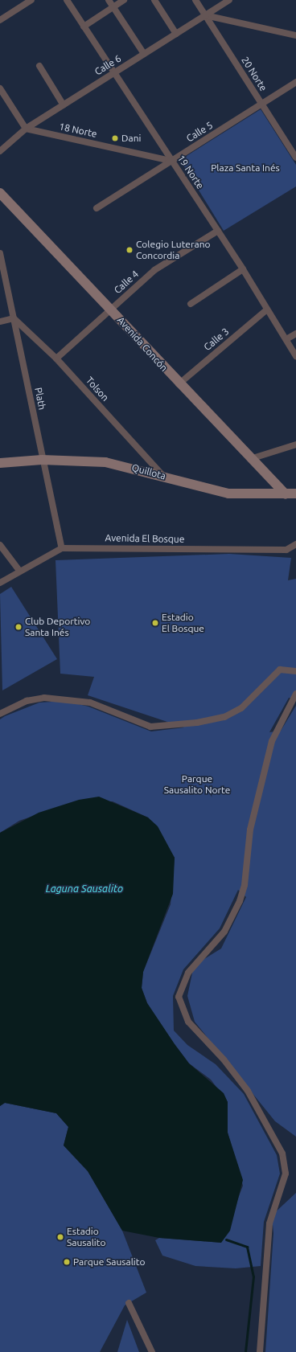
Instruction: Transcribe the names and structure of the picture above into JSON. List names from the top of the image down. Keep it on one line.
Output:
{"streets":{"street":["Calle 6","20 Norte","18 Norte","Calle 5","19 Norte","Calle 4","Calle 3","Avenida Concón","Tolson","Plath","Quillota","Avenida El Bosque"]},"crossings":[["Calle 6","20 Norte"],["Calle 6","18 Norte"],["Calle 6","19 Norte"],["20 Norte","Calle 5"],["18 Norte","Calle 5"],["18 Norte","19 Norte"],["Calle 5","19 Norte"],["19 Norte","Calle 4"],["19 Norte","Calle 3"],["Calle 4","Avenida Concón"],["Calle 4","Tolson"],["Calle 3","Avenida Concón"],["Avenida Concón","Quillota"],["Tolson","Plath"],["Tolson","Quillota"],["Plath","Quillota"],["Plath","Avenida El Bosque"]],"water":["Laguna Sausalito"],"parks":["Plaza Santa Inés","Parque Sausalito Norte"],"places":["Dani","Colegio Luterano Concordia","Estadio El Bosque","Club Deportivo Santa Inés","Estadio Sausalito","Parque Sausalito"]}
